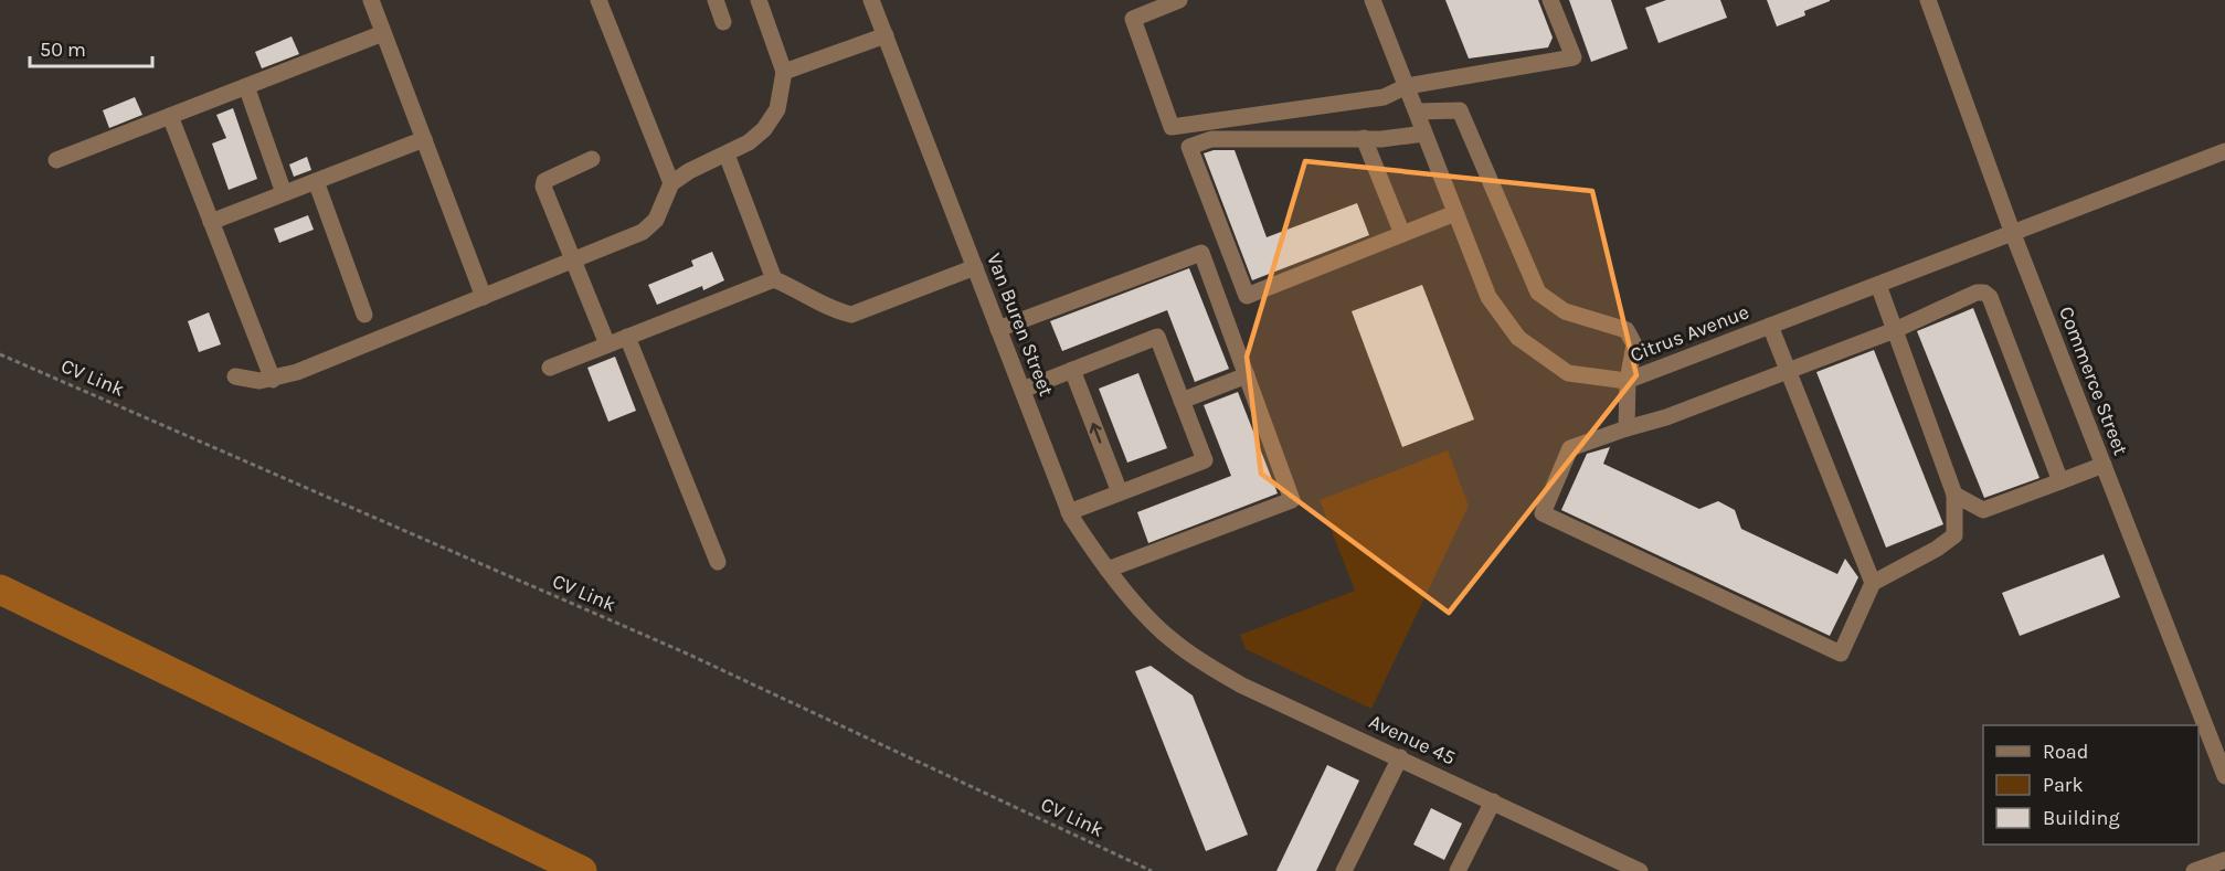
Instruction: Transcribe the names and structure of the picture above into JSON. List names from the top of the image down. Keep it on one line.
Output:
{"streets":{"street":["Van Buren Street","Citrus Avenue","Commerce Street","Avenue 45"],"path":["CV Link"]},"crossings":[["Van Buren Street","Avenue 45"],["Citrus Avenue","Commerce Street"]],"legend":["Road","Park","Building"],"scale_bar":"50 m"}
